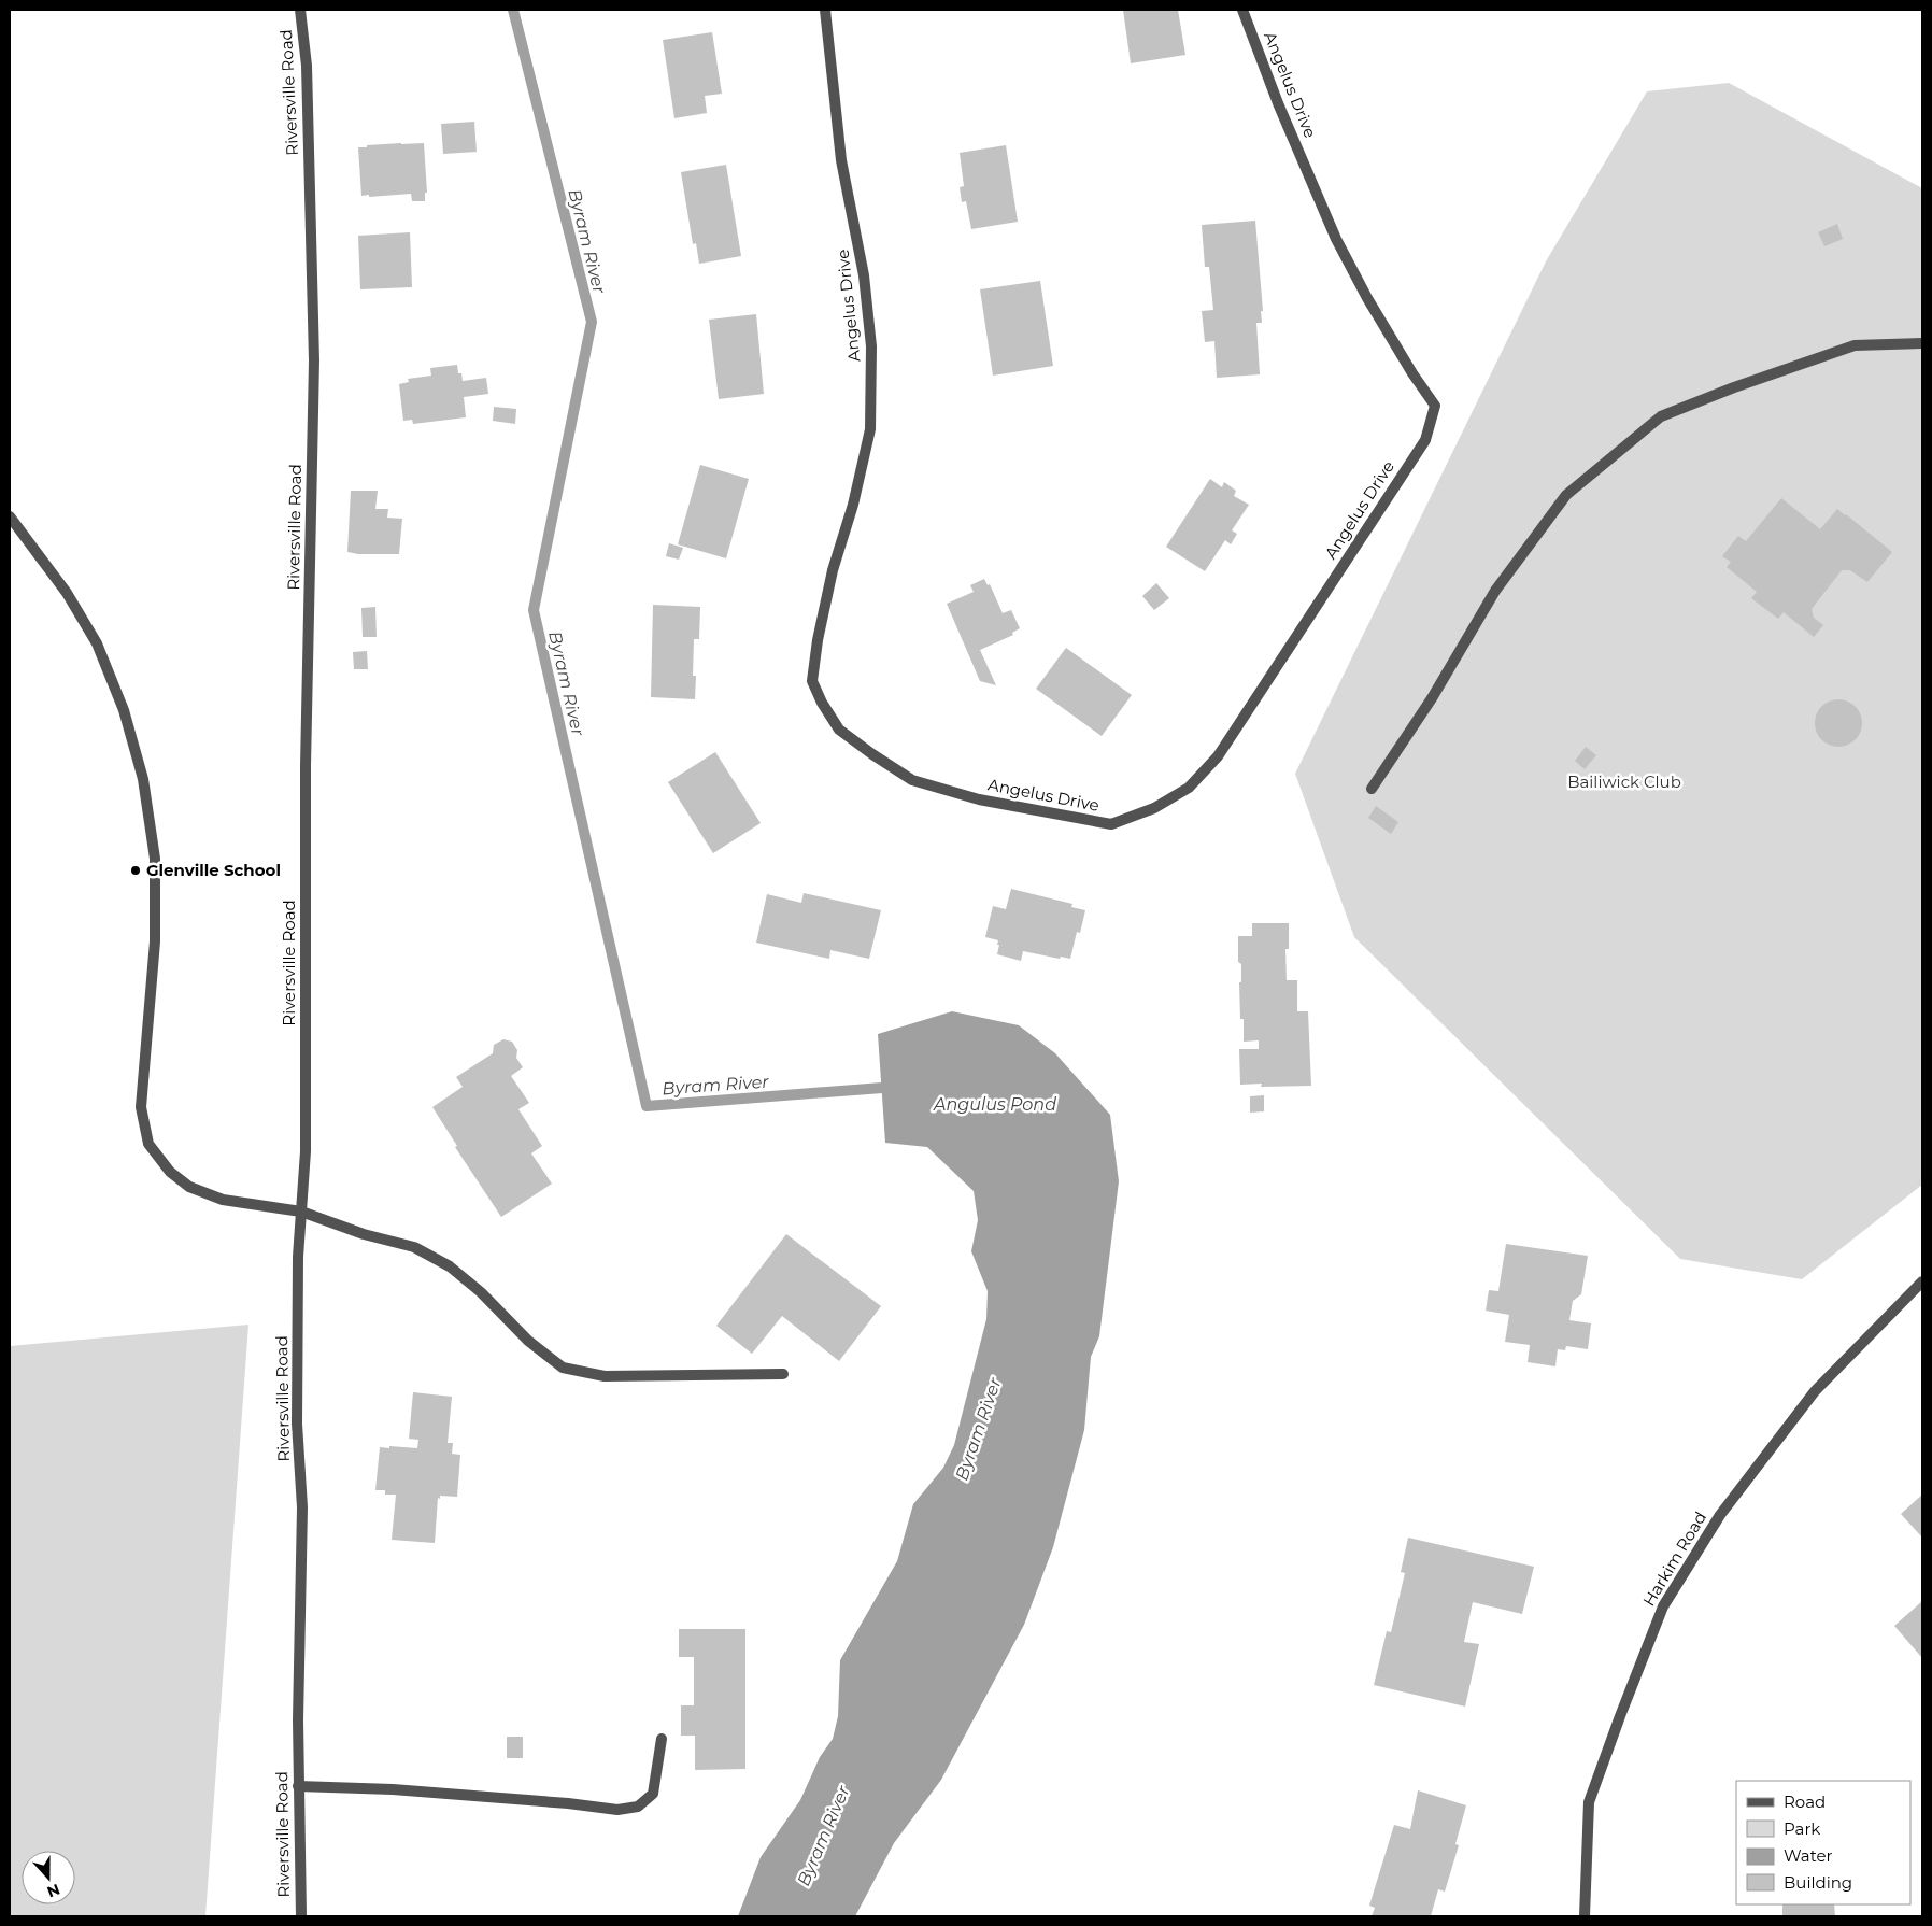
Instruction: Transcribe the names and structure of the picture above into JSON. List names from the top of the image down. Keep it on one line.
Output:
{"streets":{"street":["Angelus Drive","Riversville Road","Harkim Road"]},"water":["Byram River","Angulus Pond"],"parks":["Bailiwick Club"],"places":["Glenville School"],"legend":["Road","Park","Water","Building"],"north":"bottom"}
